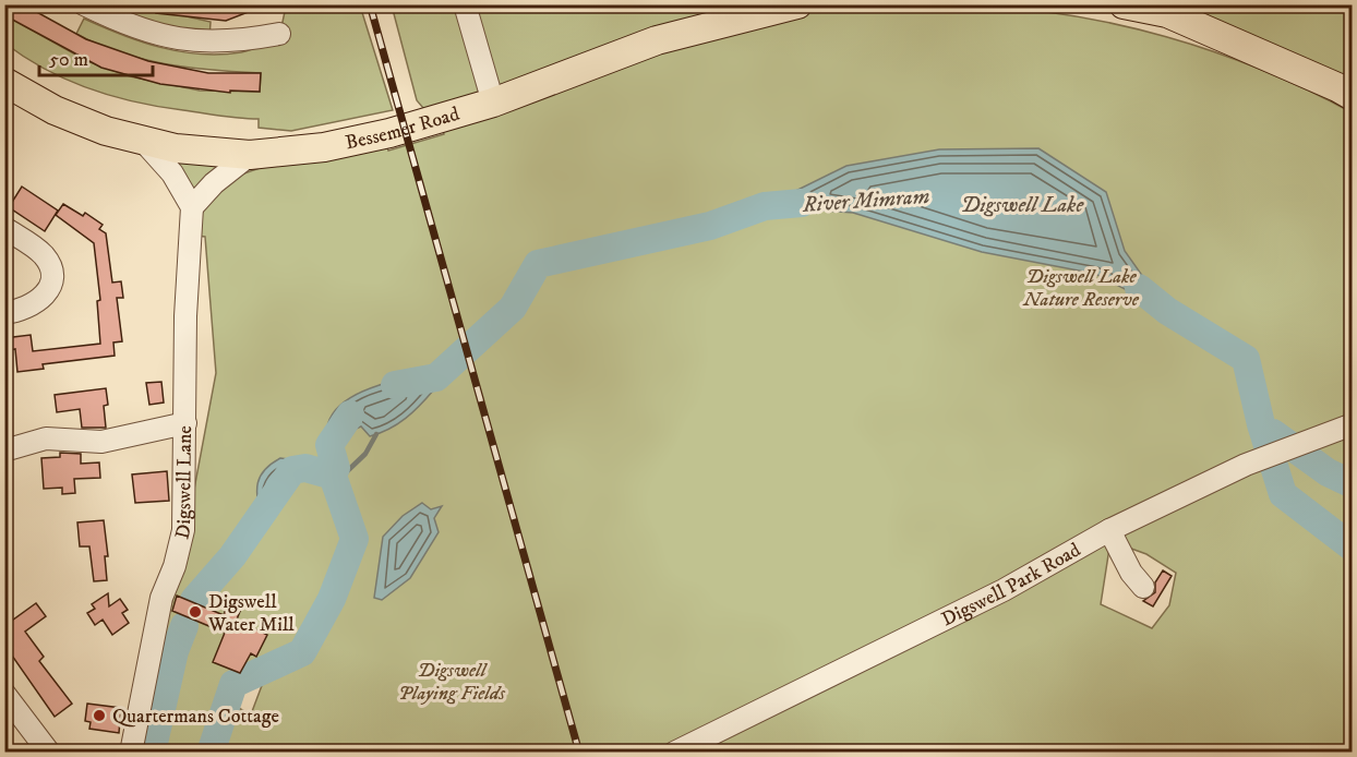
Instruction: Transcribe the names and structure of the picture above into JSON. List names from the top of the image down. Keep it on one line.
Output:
{"streets":{"main road":["Bessemer Road"],"street":["Digswell Lane","Digswell Park Road"]},"water":["River Mimram","Digswell Lake"],"parks":["Digswell Lake Nature Reserve","Digswell Playing Fields"],"places":["Digswell Water Mill","Quartermans Cottage"],"scale_bar":"50 m"}
